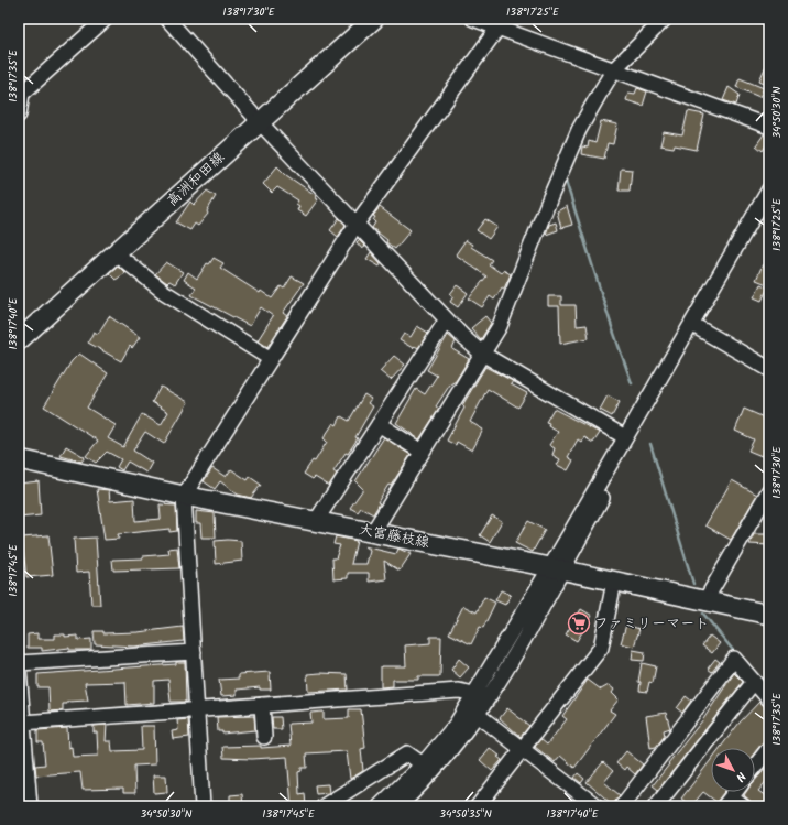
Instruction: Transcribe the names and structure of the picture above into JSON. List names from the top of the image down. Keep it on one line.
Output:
{"streets":{"main road":["高洲和田線","大富藤枝線"]},"places":{"supermarket":["ファミリーマート"]},"north":"bottom right","coordinates":["138°17'30\"E","138°17'25\"E","138°17'35\"E","34°50'30\"N","138°17'40\"E","138°17'45\"E","34°50'35\"N"]}
